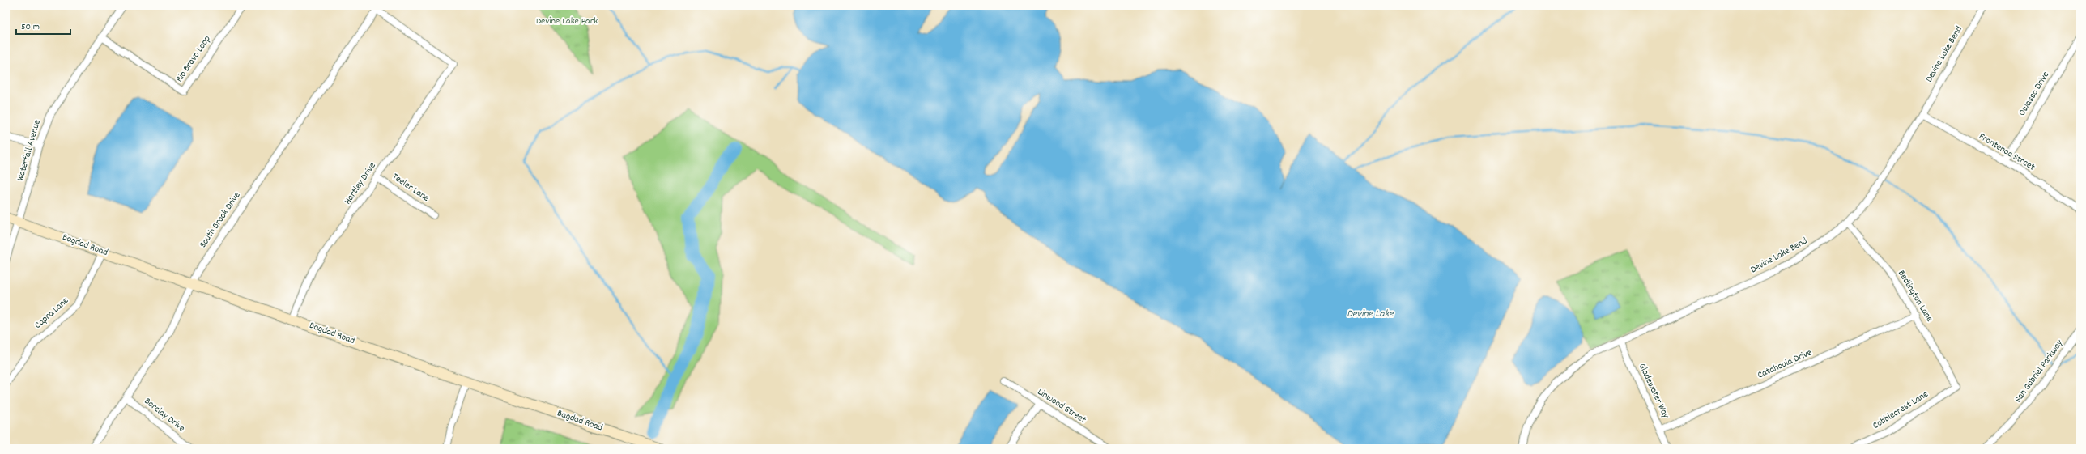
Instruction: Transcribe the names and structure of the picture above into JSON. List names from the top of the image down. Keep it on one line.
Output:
{"streets":{"street":["Devine Lake Bend","Rio Bravo Loop","Owasso Drive","Waterfall Avenue","Frontenac Street","Hartley Drive","Teeler Lane","South Brook Drive","Bagdad Road","Bedlington Lane","Capra Lane","Catahoula Drive","San Gabriel Parkway","Gladewater Way","Linwood Street","Cobblecrest Lane","Barclay Drive"]},"crossings":[["Devine Lake Bend","Frontenac Street"],["Devine Lake Bend","Bedlington Lane"],["Devine Lake Bend","Gladewater Way"],["Rio Bravo Loop","Waterfall Avenue"],["Owasso Drive","Frontenac Street"],["Waterfall Avenue","Bagdad Road"],["Hartley Drive","Teeler Lane"],["Hartley Drive","South Brook Drive"],["Hartley Drive","Bagdad Road"],["South Brook Drive","Bagdad Road"],["South Brook Drive","Barclay Drive"],["Bagdad Road","Capra Lane"],["Bedlington Lane","Catahoula Drive"],["Bedlington Lane","Cobblecrest Lane"],["Catahoula Drive","Gladewater Way"]],"water":["Devine Lake"],"parks":["Devine Lake Park"],"scale_bar":"50 m"}
